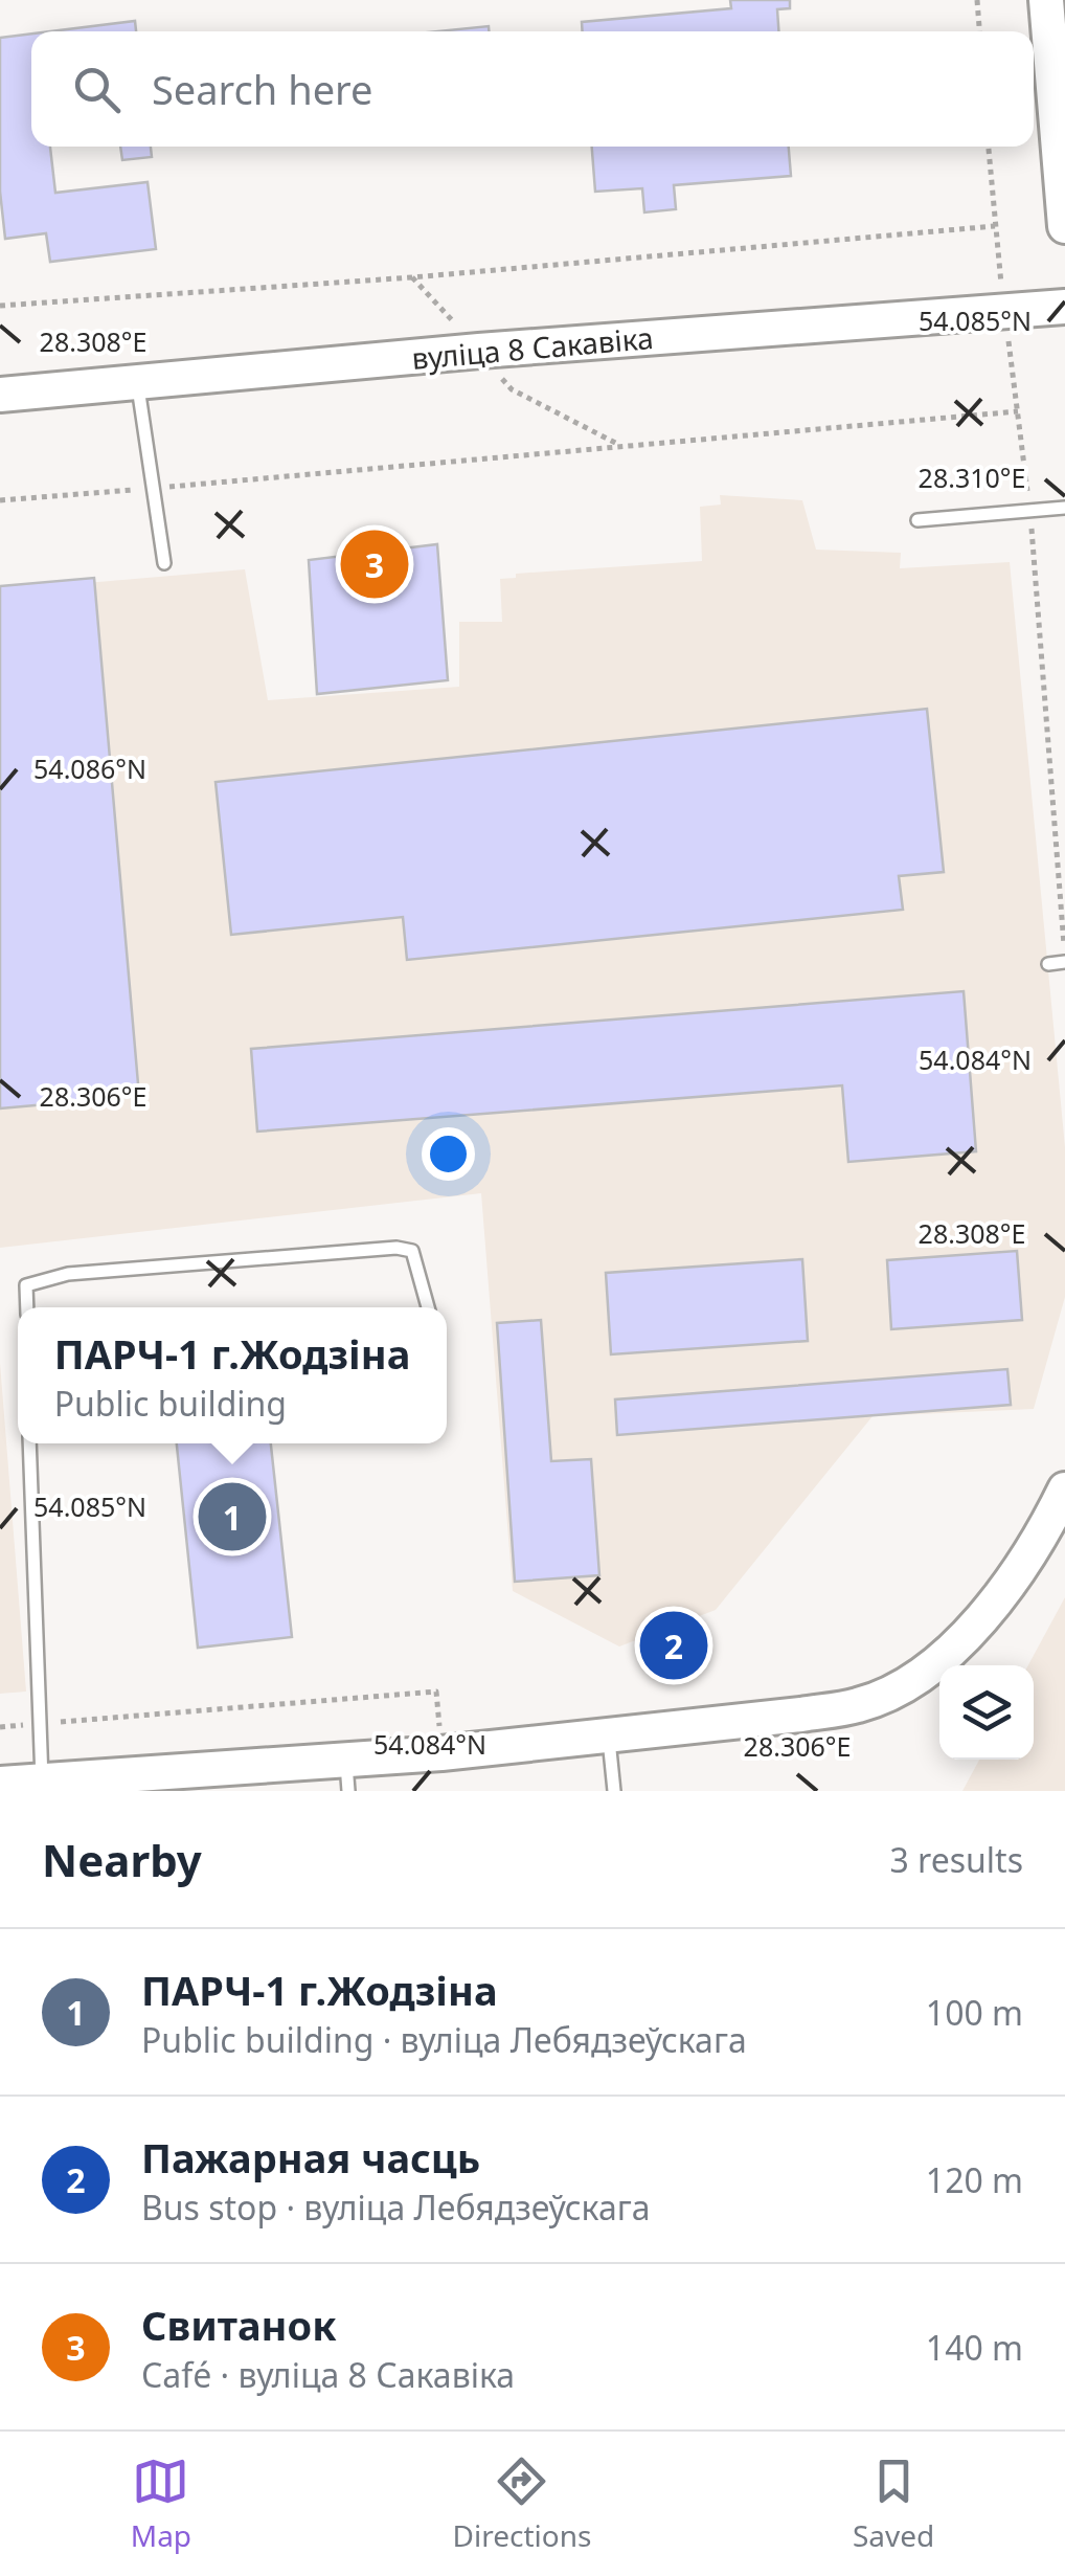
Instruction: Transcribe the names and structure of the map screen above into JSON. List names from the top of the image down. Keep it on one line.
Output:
{"streets":{"main road":["вуліца 8 Сакавіка"]},"page":{"search":"Search here","pins":["3","1","2"],"popup":["ПАРЧ-1 г.Жодзіна","Public building"],"heading":["Nearby","3 results"],"list":[{"mark":"1","name":"ПАРЧ-1 г.Жодзіна","note":"Public building · вуліца Лебядзеўскага","value":"100 m"},{"mark":"2","name":"Пажарная часць","note":"Bus stop · вуліца Лебядзеўскага","value":"120 m"},{"mark":"3","name":"Свитанок","note":"Café · вуліца 8 Сакавіка","value":"140 m"}],"nav":["Map","Directions","Saved"]},"coordinates":["54.085°N","28.308°E","28.310°E","54.086°N","54.084°N","28.306°E"]}
